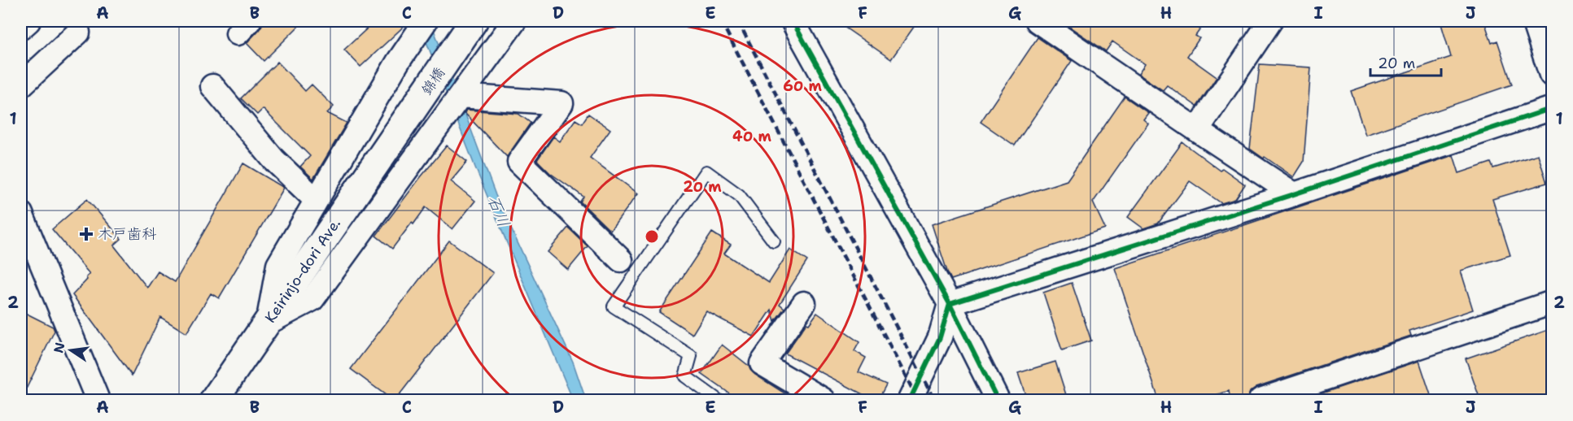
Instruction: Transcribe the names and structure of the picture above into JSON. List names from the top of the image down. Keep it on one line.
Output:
{"streets":{"main road":["錦橋","Keirinjo-dori Ave."]},"crossings":[["錦橋","Keirinjo-dori Ave."]],"water":["石川"],"places":{"health":["木戸歯科"]},"scale_bar":"20 m","north":"left","grid":{"columns":["A","B","C","D","E","F","G","H","I","J"],"rows":["1","2"]},"rings":["60 m","40 m","20 m"]}
